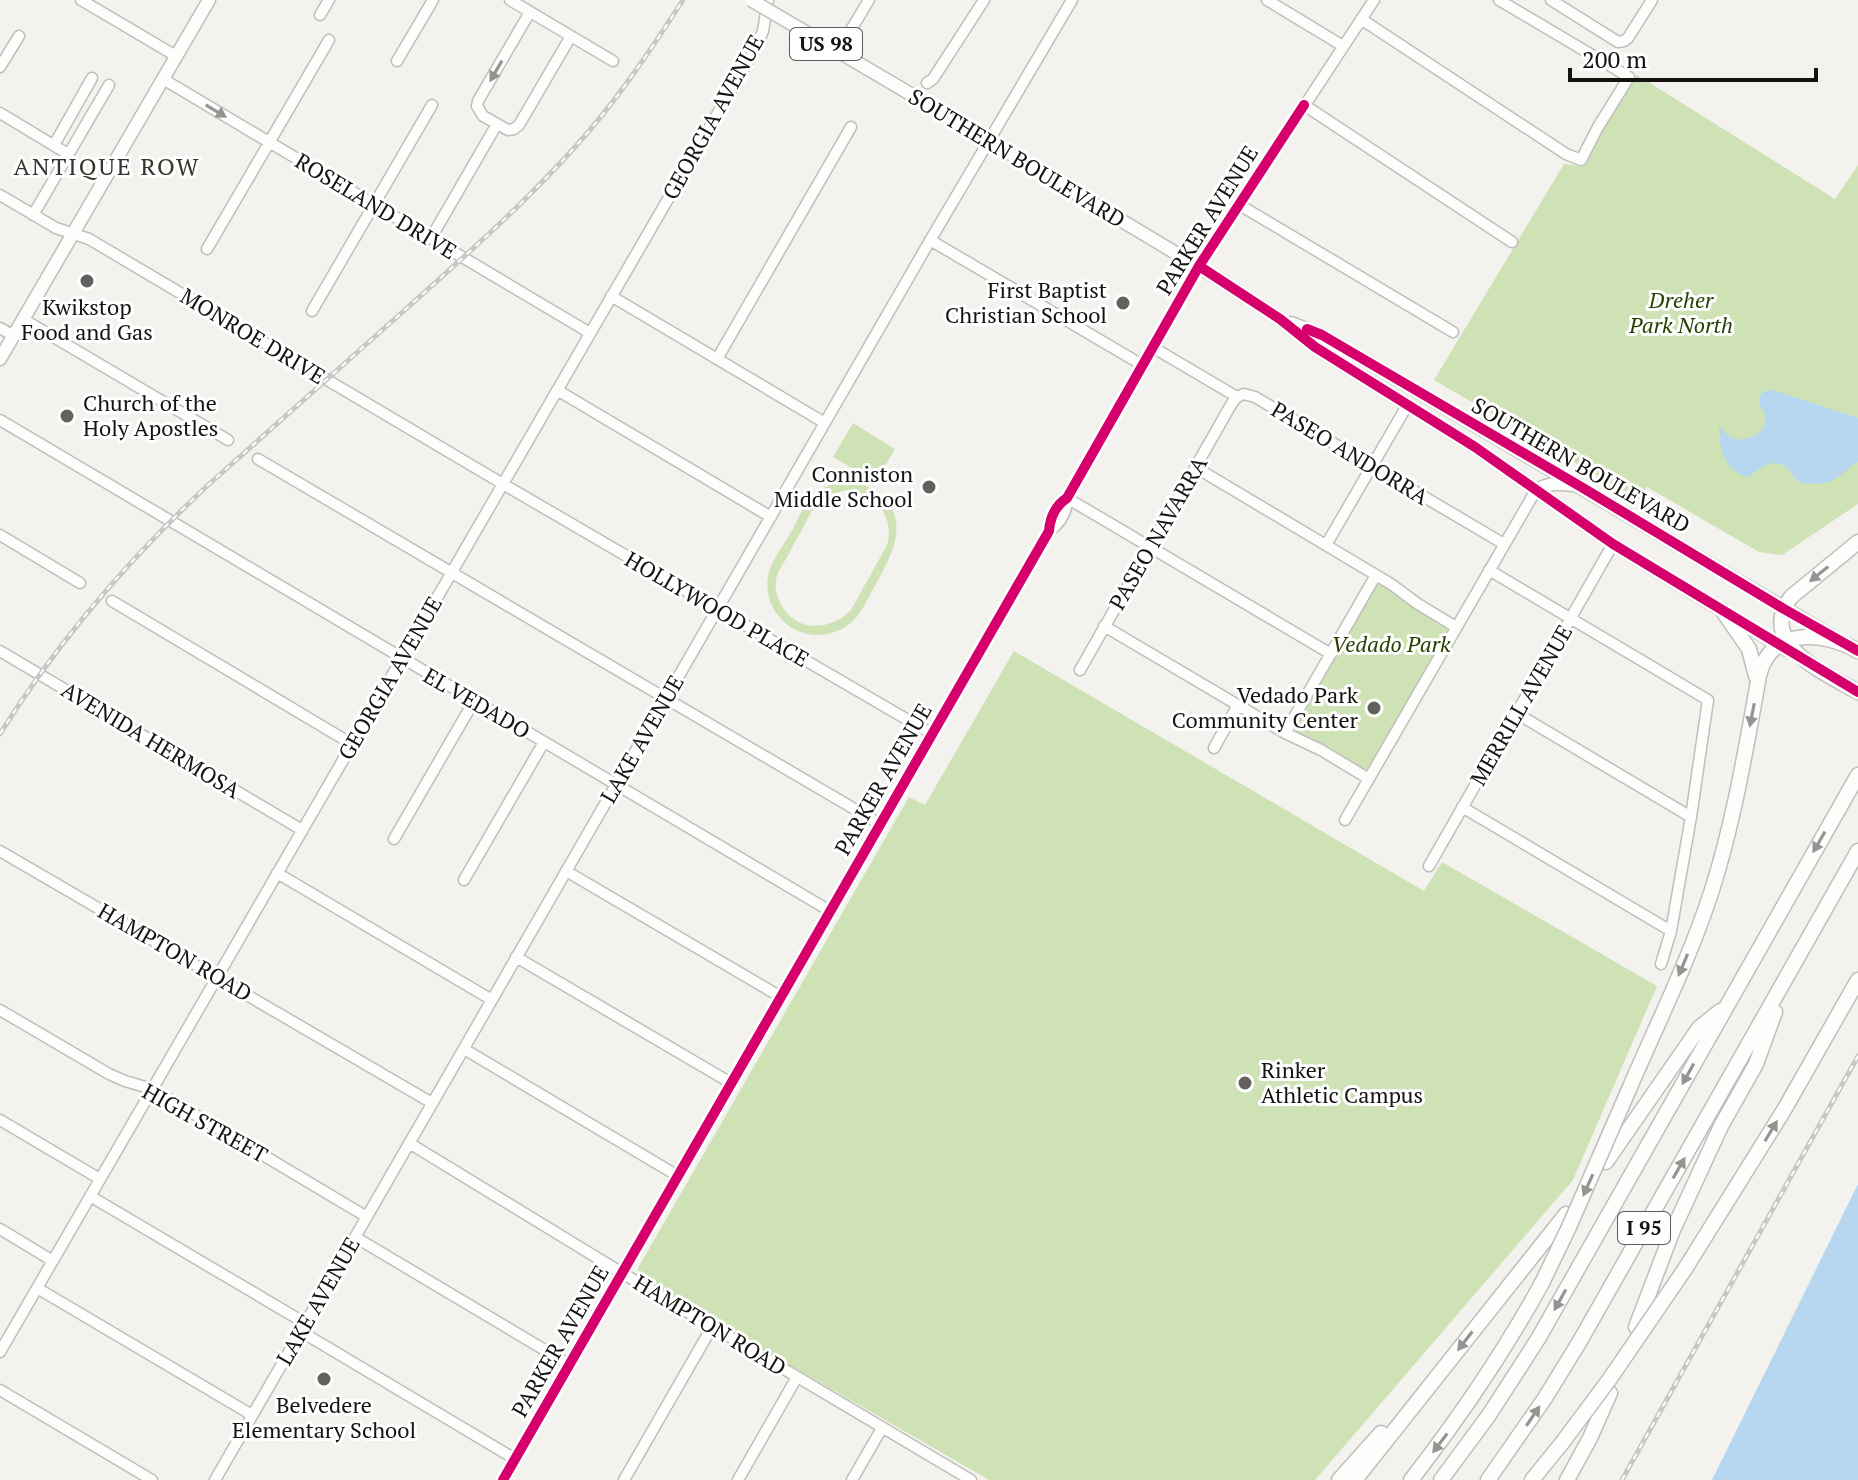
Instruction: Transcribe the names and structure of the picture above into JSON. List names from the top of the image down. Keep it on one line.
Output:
{"streets":{"highway":["US 98","SOUTHERN BOULEVARD","I 95"],"street":["GEORGIA AVENUE","ROSELAND DRIVE","PARKER AVENUE","MONROE DRIVE","PASEO ANDORRA","PASEO NAVARRA","HOLLYWOOD PLACE","EL VEDADO","MERRILL AVENUE","LAKE AVENUE","AVENIDA HERMOSA","HAMPTON ROAD","HIGH STREET"]},"crossings":[["GEORGIA AVENUE","ROSELAND DRIVE"],["GEORGIA AVENUE","MONROE DRIVE"],["GEORGIA AVENUE","HOLLYWOOD PLACE"],["GEORGIA AVENUE","EL VEDADO"],["GEORGIA AVENUE","AVENIDA HERMOSA"],["GEORGIA AVENUE","HAMPTON ROAD"],["GEORGIA AVENUE","HIGH STREET"],["SOUTHERN BOULEVARD","PARKER AVENUE"],["SOUTHERN BOULEVARD","MERRILL AVENUE"],["SOUTHERN BOULEVARD","LAKE AVENUE"],["PARKER AVENUE","PASEO ANDORRA"],["PARKER AVENUE","HOLLYWOOD PLACE"],["PARKER AVENUE","EL VEDADO"],["PARKER AVENUE","HAMPTON ROAD"],["MONROE DRIVE","HOLLYWOOD PLACE"],["PASEO ANDORRA","PASEO NAVARRA"],["HOLLYWOOD PLACE","LAKE AVENUE"],["EL VEDADO","LAKE AVENUE"],["LAKE AVENUE","HAMPTON ROAD"],["LAKE AVENUE","HIGH STREET"]],"districts":["ANTIQUE ROW"],"parks":["Dreher Park North","Vedado Park"],"places":["Kwikstop Food and Gas","First Baptist Christian School","Church of the Holy Apostles","Conniston Middle School","Vedado Park Community Center","Rinker Athletic Campus","Belvedere Elementary School"],"scale_bar":"200 m"}
